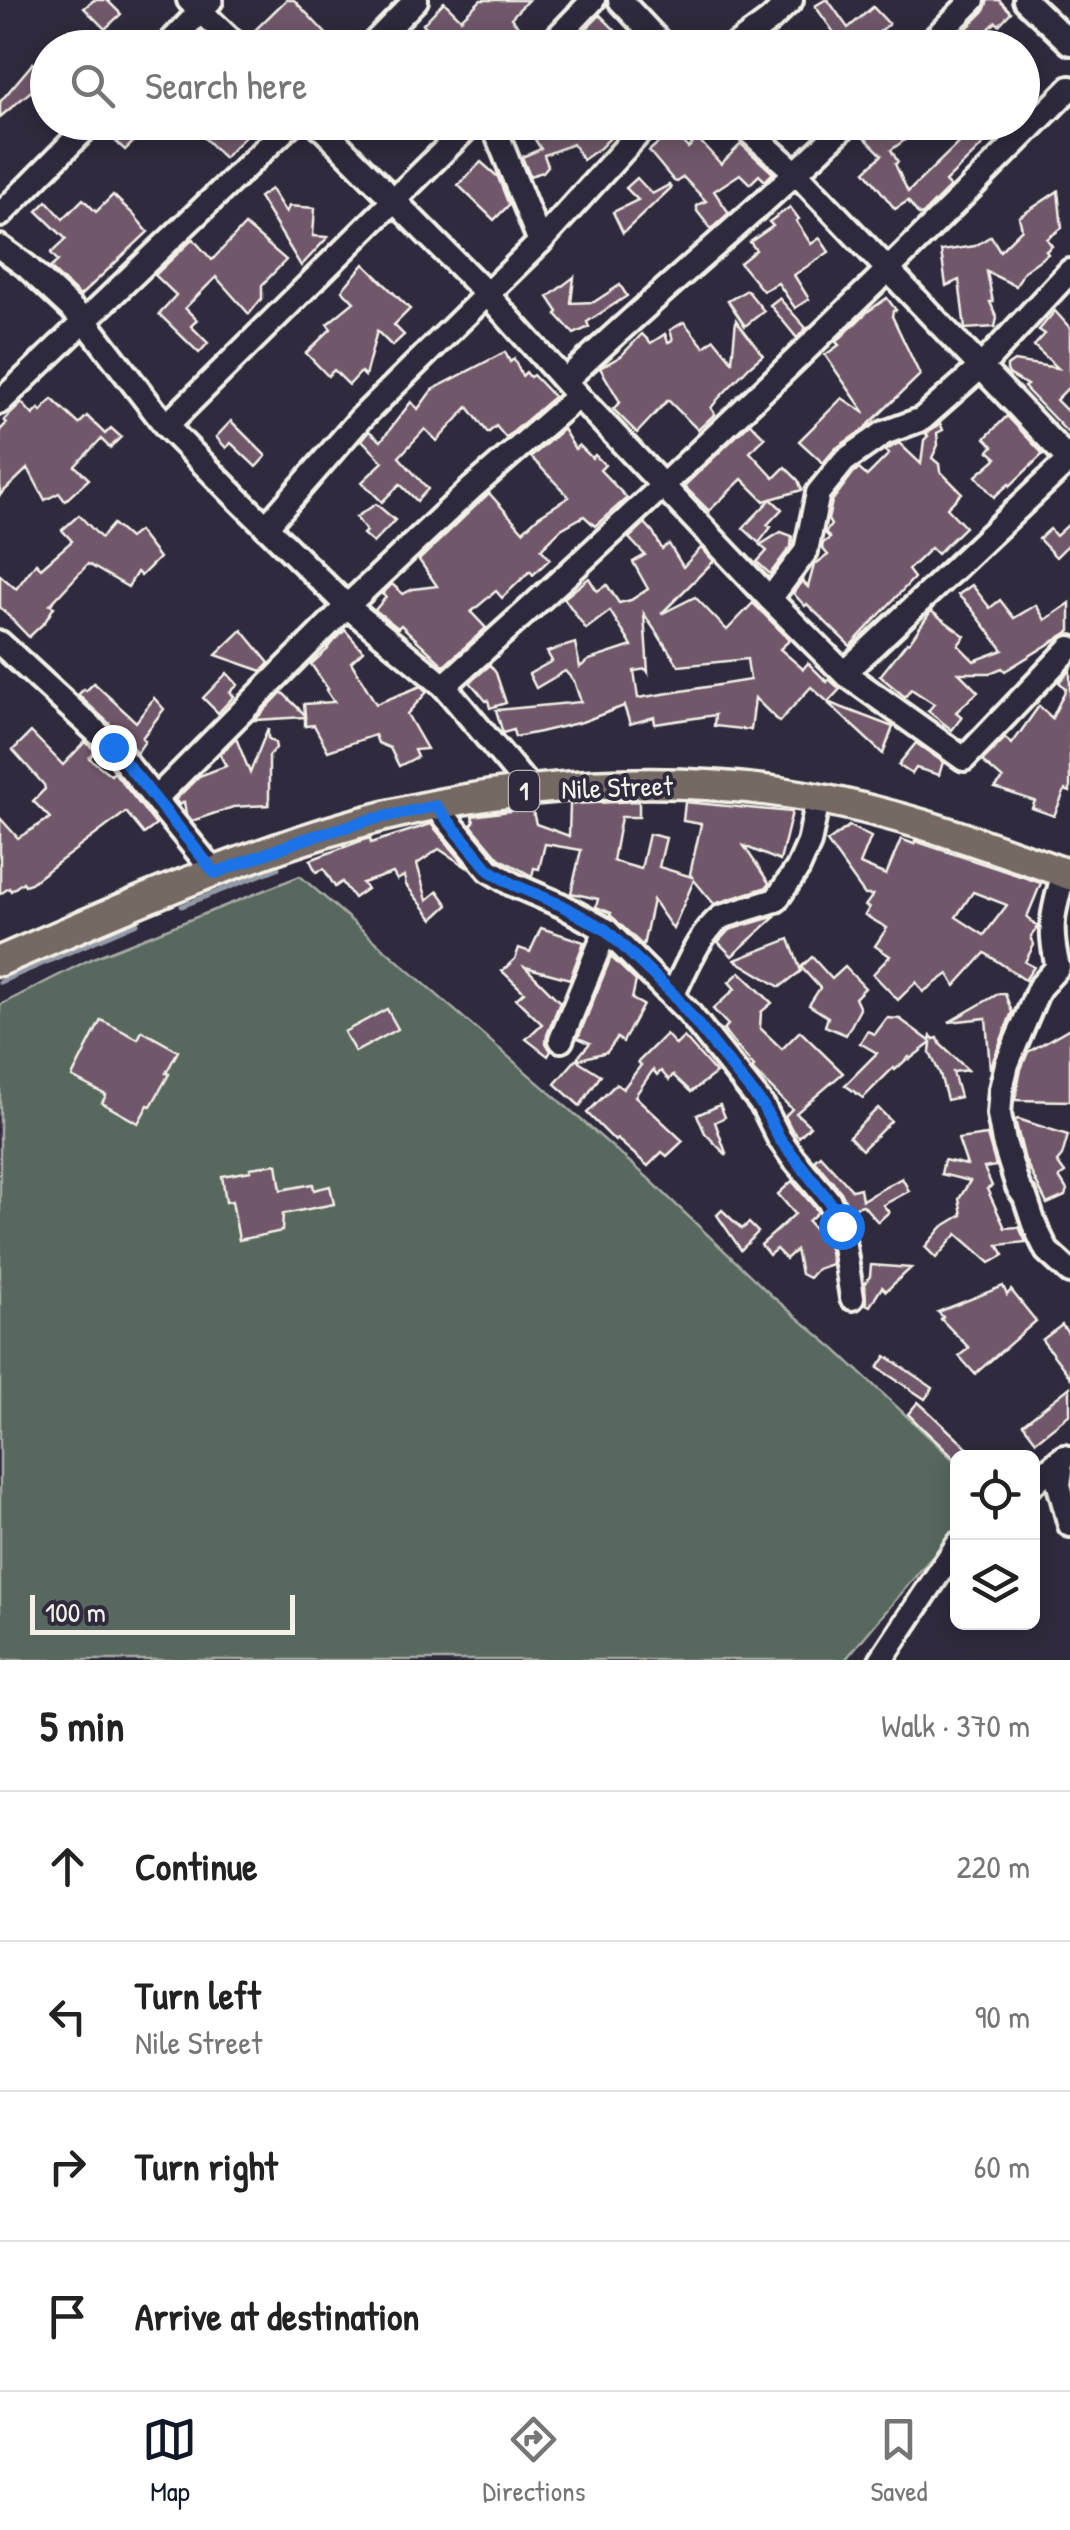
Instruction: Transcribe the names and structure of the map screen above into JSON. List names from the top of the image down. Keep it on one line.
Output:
{"streets":{"main road":["Nile Street","1"]},"scale_bar":"100 m","page":{"search":"Search here","scale":"100 m","heading":["5 min","Walk · 370 m"],"list":[["Continue","220 m"],["Turn left","Nile Street","90 m"],["Turn right","60 m"],"Arrive at destination"],"nav":["Map","Directions","Saved"]}}
